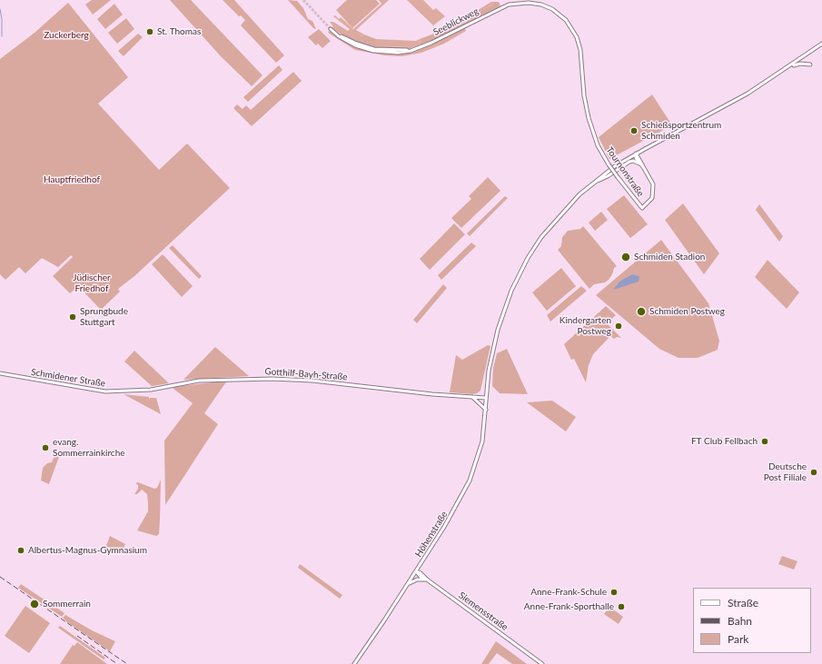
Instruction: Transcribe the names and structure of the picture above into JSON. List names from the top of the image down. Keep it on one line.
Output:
{"streets":{"main road":["Seeblickweg","Tournonstraße","Gotthilf-Bayh-Straße","Schmidener Straße","Höhenstraße","Siemensstraße"]},"crossings":[["Seeblickweg","Tournonstraße"],["Gotthilf-Bayh-Straße","Schmidener Straße"],["Höhenstraße","Siemensstraße"]],"parks":["Zuckerberg","Hauptfriedhof","Jüdischer Friedhof"],"places":["St. Thomas","Schießsportzentrum Schmiden","Schmiden Stadion","Schmiden Postweg","Sprungbude Stuttgart","Kindergarten Postweg","FT Club Fellbach","evang. Sommerrainkirche","Deutsche Post Filiale","Albertus-Magnus-Gymnasium","Anne-Frank-Schule","Sommerrain","Anne-Frank-Sporthalle"],"legend":["Straße","Bahn","Park"]}
